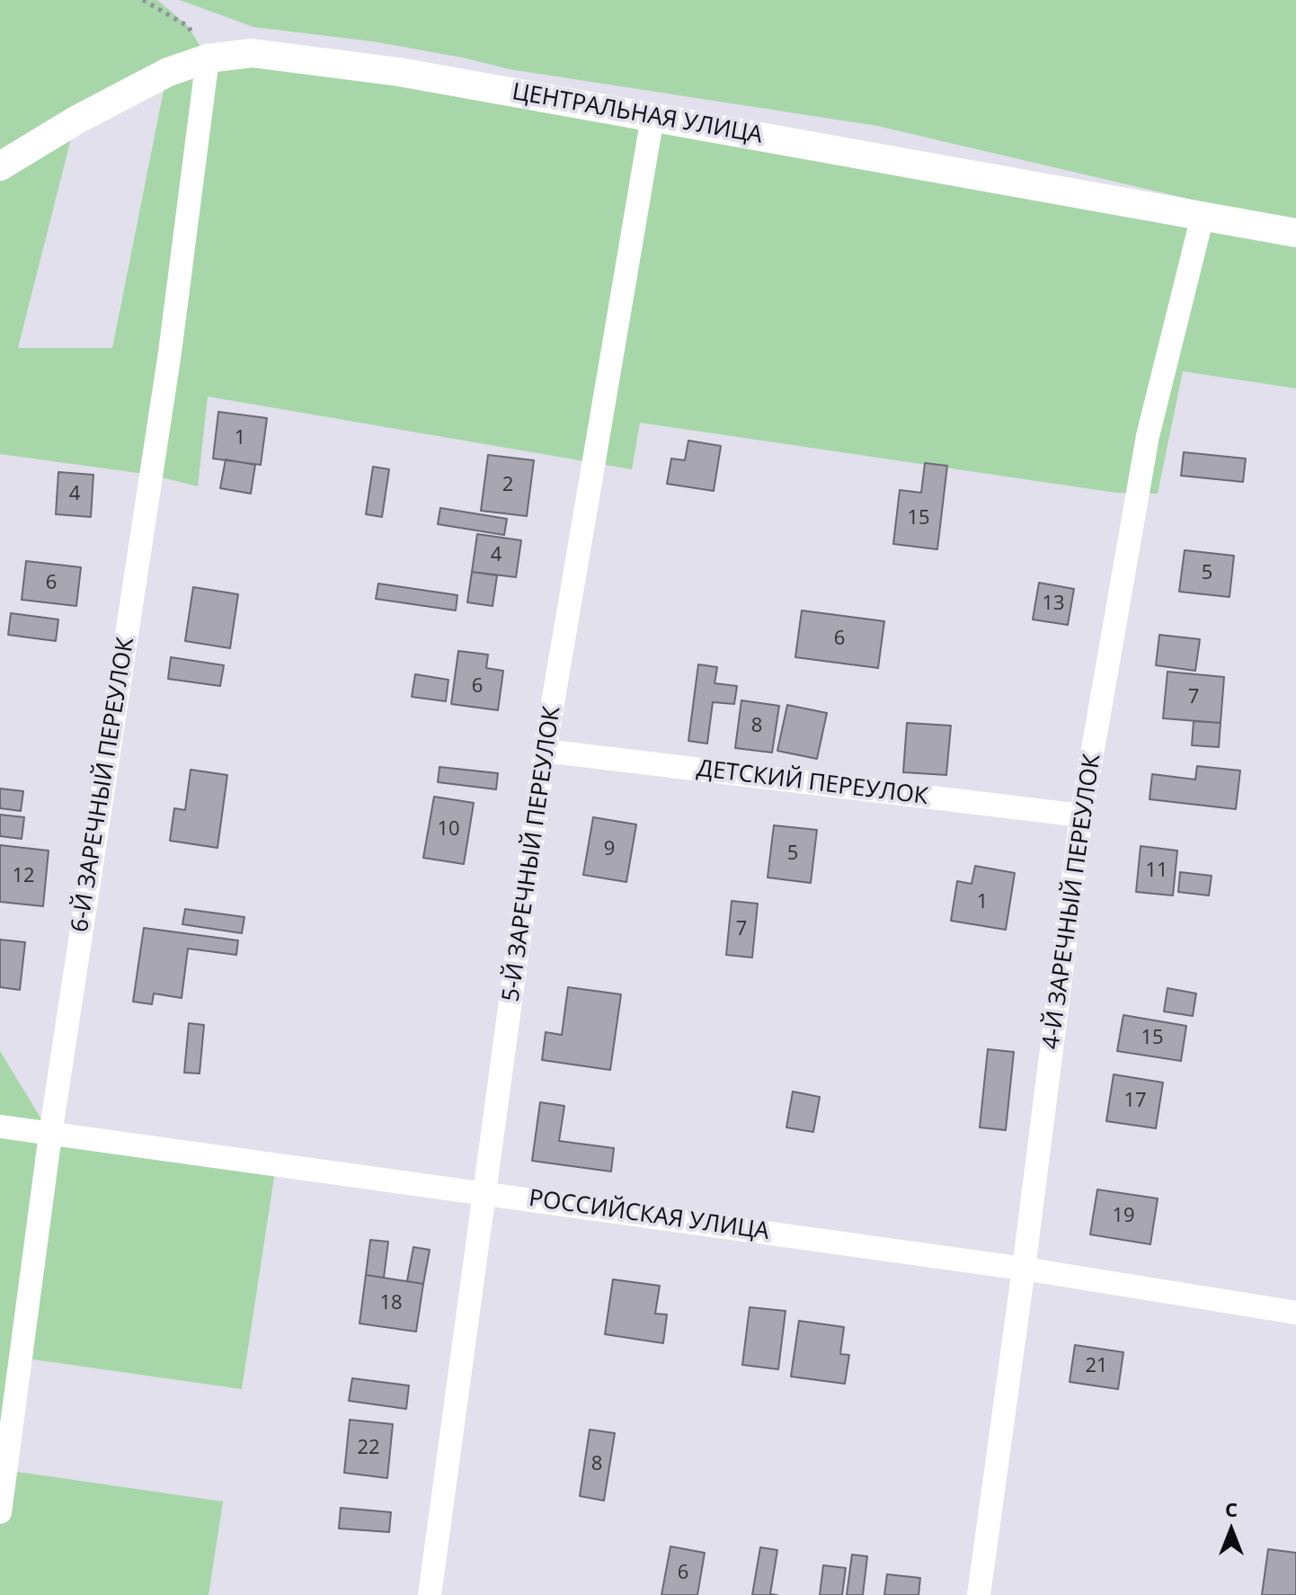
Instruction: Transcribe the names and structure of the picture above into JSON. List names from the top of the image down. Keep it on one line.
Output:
{"streets":{"street":["ЦЕНТРАЛЬНАЯ УЛИЦА","ДЕТСКИЙ ПЕРЕУЛОК","6-Й ЗАРЕЧНЫЙ ПЕРЕУЛОК","5-Й ЗАРЕЧНЫЙ ПЕРЕУЛОК","4-Й ЗАРЕЧНЫЙ ПЕРЕУЛОК","РОССИЙСКАЯ УЛИЦА"]},"crossings":[["ЦЕНТРАЛЬНАЯ УЛИЦА","6-Й ЗАРЕЧНЫЙ ПЕРЕУЛОК"],["ЦЕНТРАЛЬНАЯ УЛИЦА","5-Й ЗАРЕЧНЫЙ ПЕРЕУЛОК"],["ЦЕНТРАЛЬНАЯ УЛИЦА","4-Й ЗАРЕЧНЫЙ ПЕРЕУЛОК"],["ДЕТСКИЙ ПЕРЕУЛОК","5-Й ЗАРЕЧНЫЙ ПЕРЕУЛОК"],["ДЕТСКИЙ ПЕРЕУЛОК","4-Й ЗАРЕЧНЫЙ ПЕРЕУЛОК"],["6-Й ЗАРЕЧНЫЙ ПЕРЕУЛОК","РОССИЙСКАЯ УЛИЦА"],["5-Й ЗАРЕЧНЫЙ ПЕРЕУЛОК","РОССИЙСКАЯ УЛИЦА"],["4-Й ЗАРЕЧНЫЙ ПЕРЕУЛОК","РОССИЙСКАЯ УЛИЦА"]],"house_numbers":["1","2","4","15","4","5","6","13","6","6","7","8","10","9","5","11","12","1","7","15","17","19","18","21","22","8","6"],"north":"top"}
